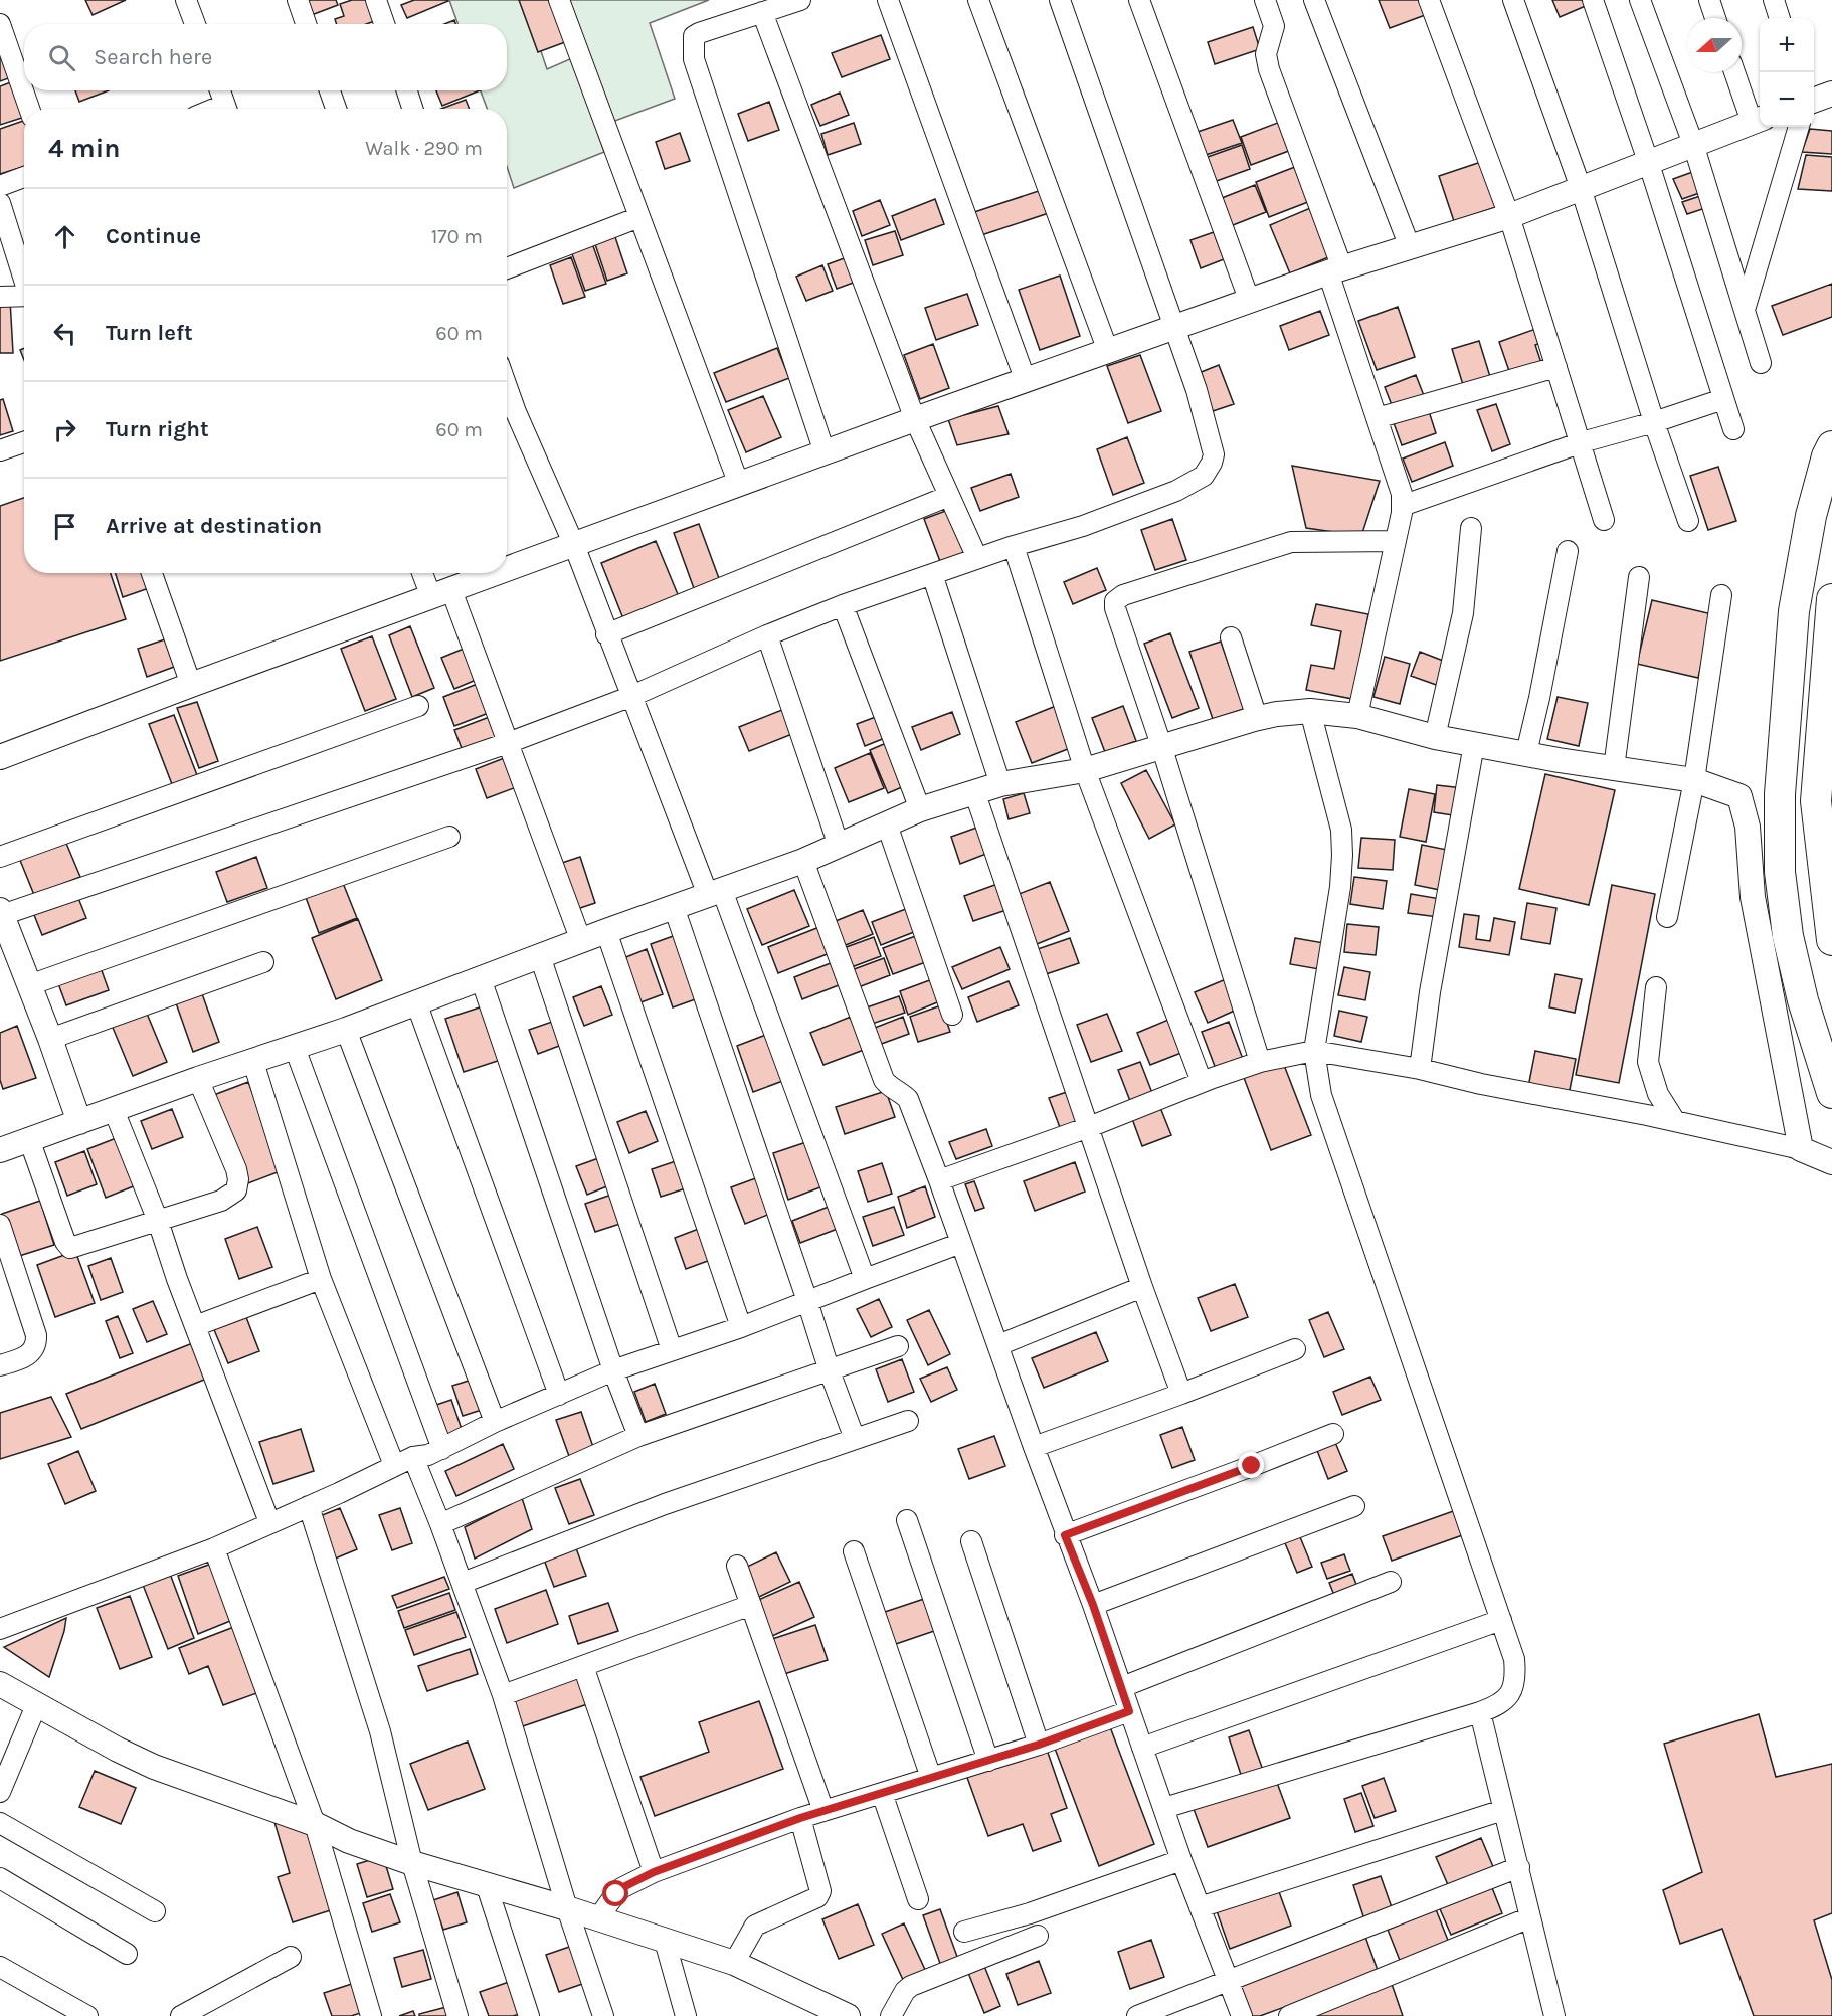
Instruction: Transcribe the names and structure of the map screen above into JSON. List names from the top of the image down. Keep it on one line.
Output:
{"north":"left","page":{"map_buttons":["+","−"],"search":"Search here","heading":["4 min","Walk · 290 m"],"list":[["Continue","170 m"],["Turn left","60 m"],["Turn right","60 m"],"Arrive at destination"]}}
